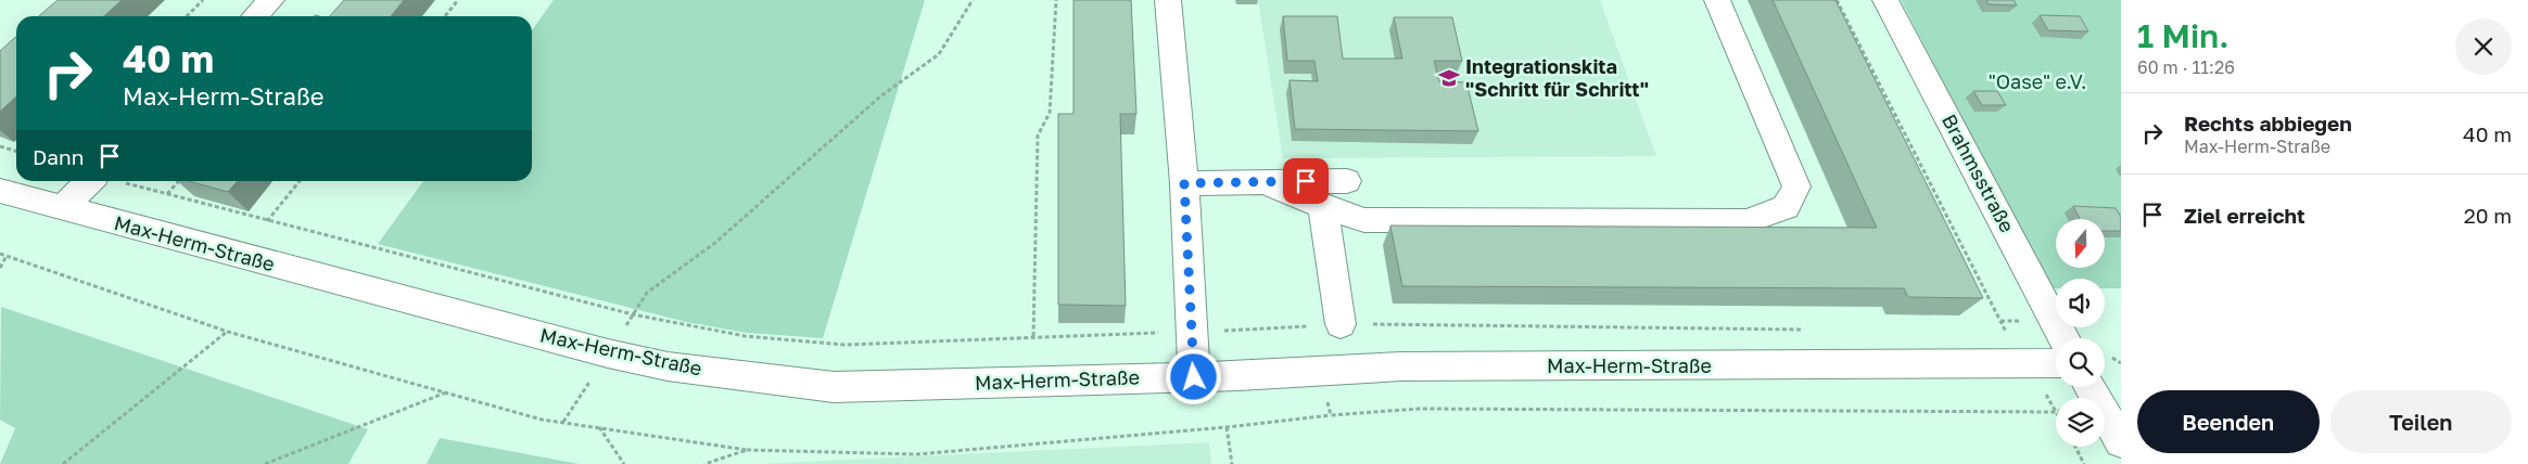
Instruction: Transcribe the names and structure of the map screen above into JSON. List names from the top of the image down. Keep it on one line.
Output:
{"streets":{"street":["Brahmsstraße","Max-Herm-Straße"]},"parks":["\"Oase\" e.V."],"places":{"school or university":["Integrationskita \"Schritt für Schritt\""]},"north":"bottom","page":{"heading":["1 Min.","60 m · 11:26"],"turn":["40 m","Max-Herm-Straße"],"list":[{"name":"Rechts abbiegen","note":"Max-Herm-Straße","value":"40 m"},{"name":"Ziel erreicht","value":"20 m"}],"then":"Dann","buttons":["Beenden","Teilen"]}}
